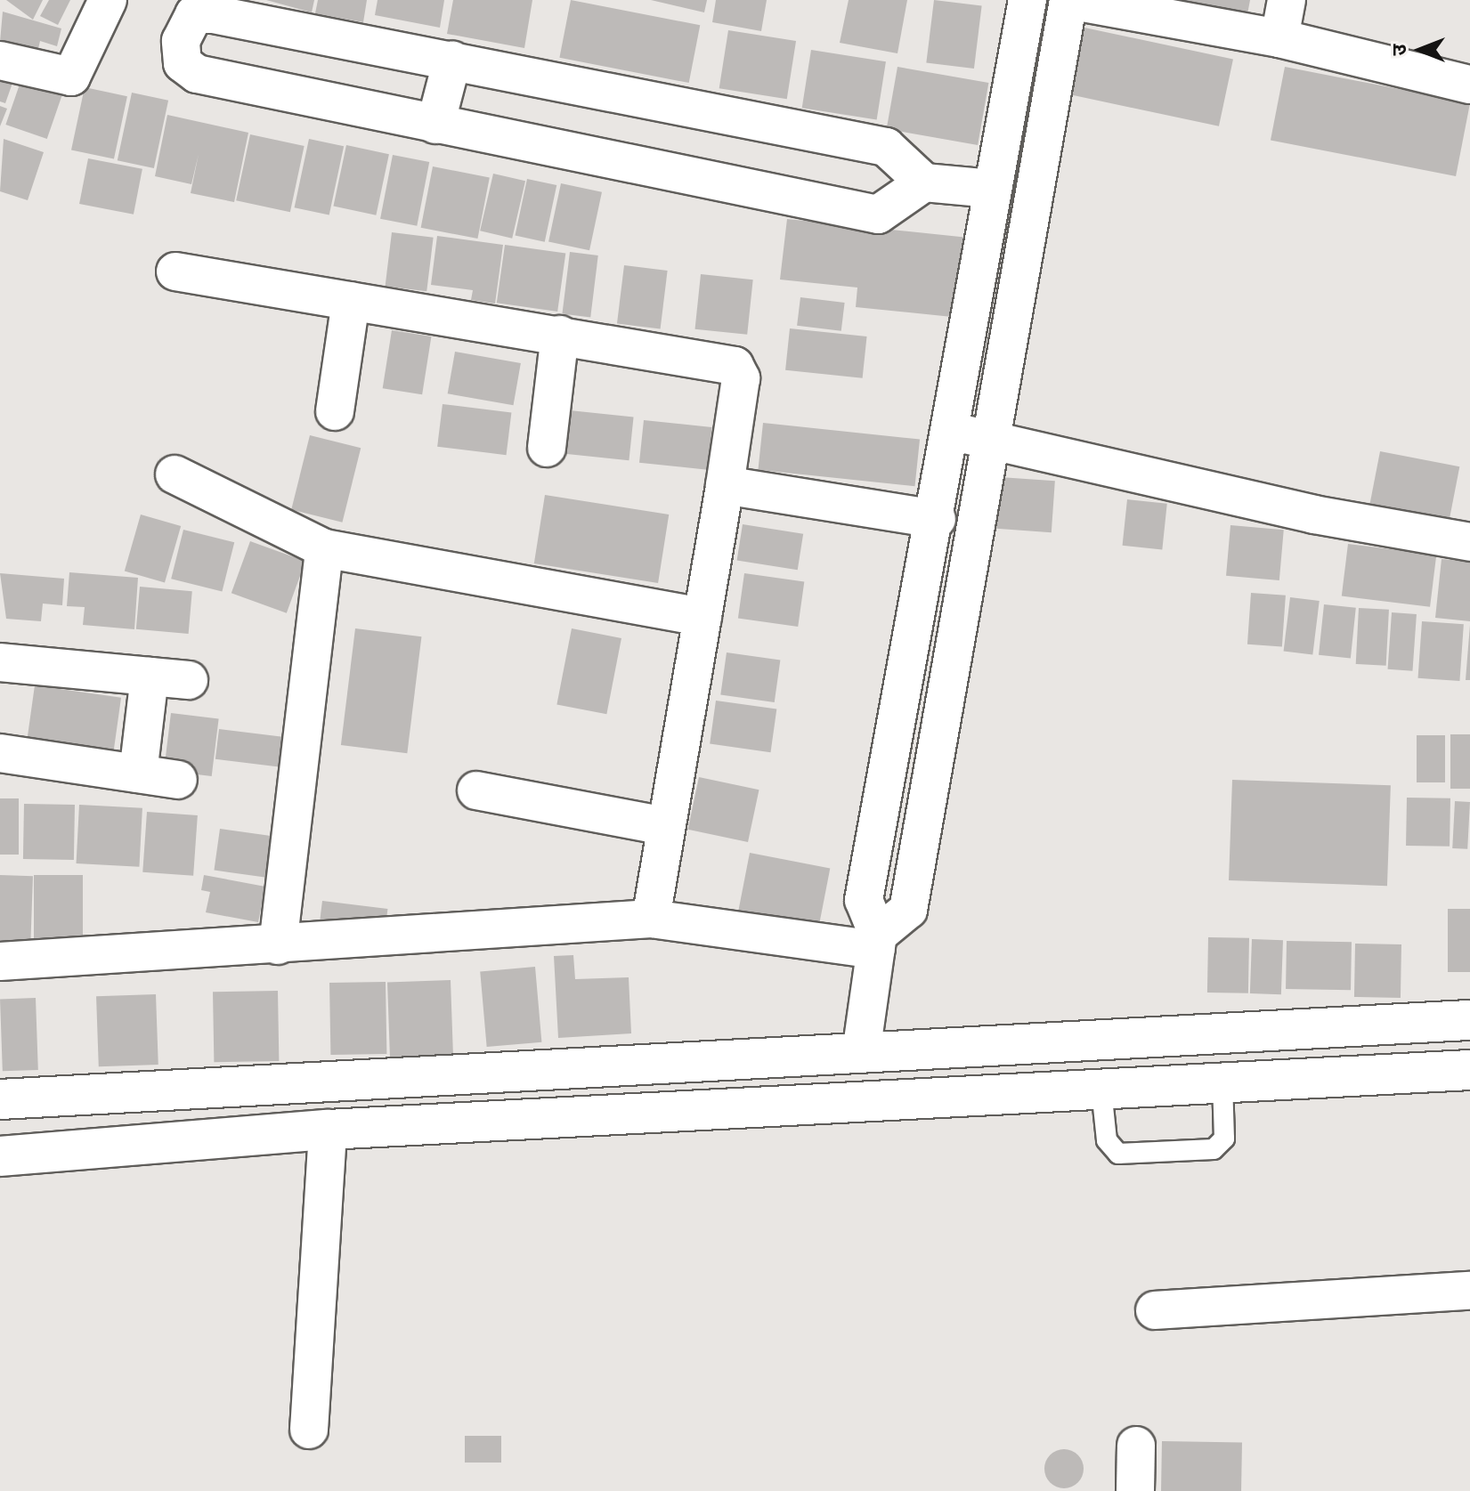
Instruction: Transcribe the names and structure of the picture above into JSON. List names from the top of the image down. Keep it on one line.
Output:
{"north":"left"}
